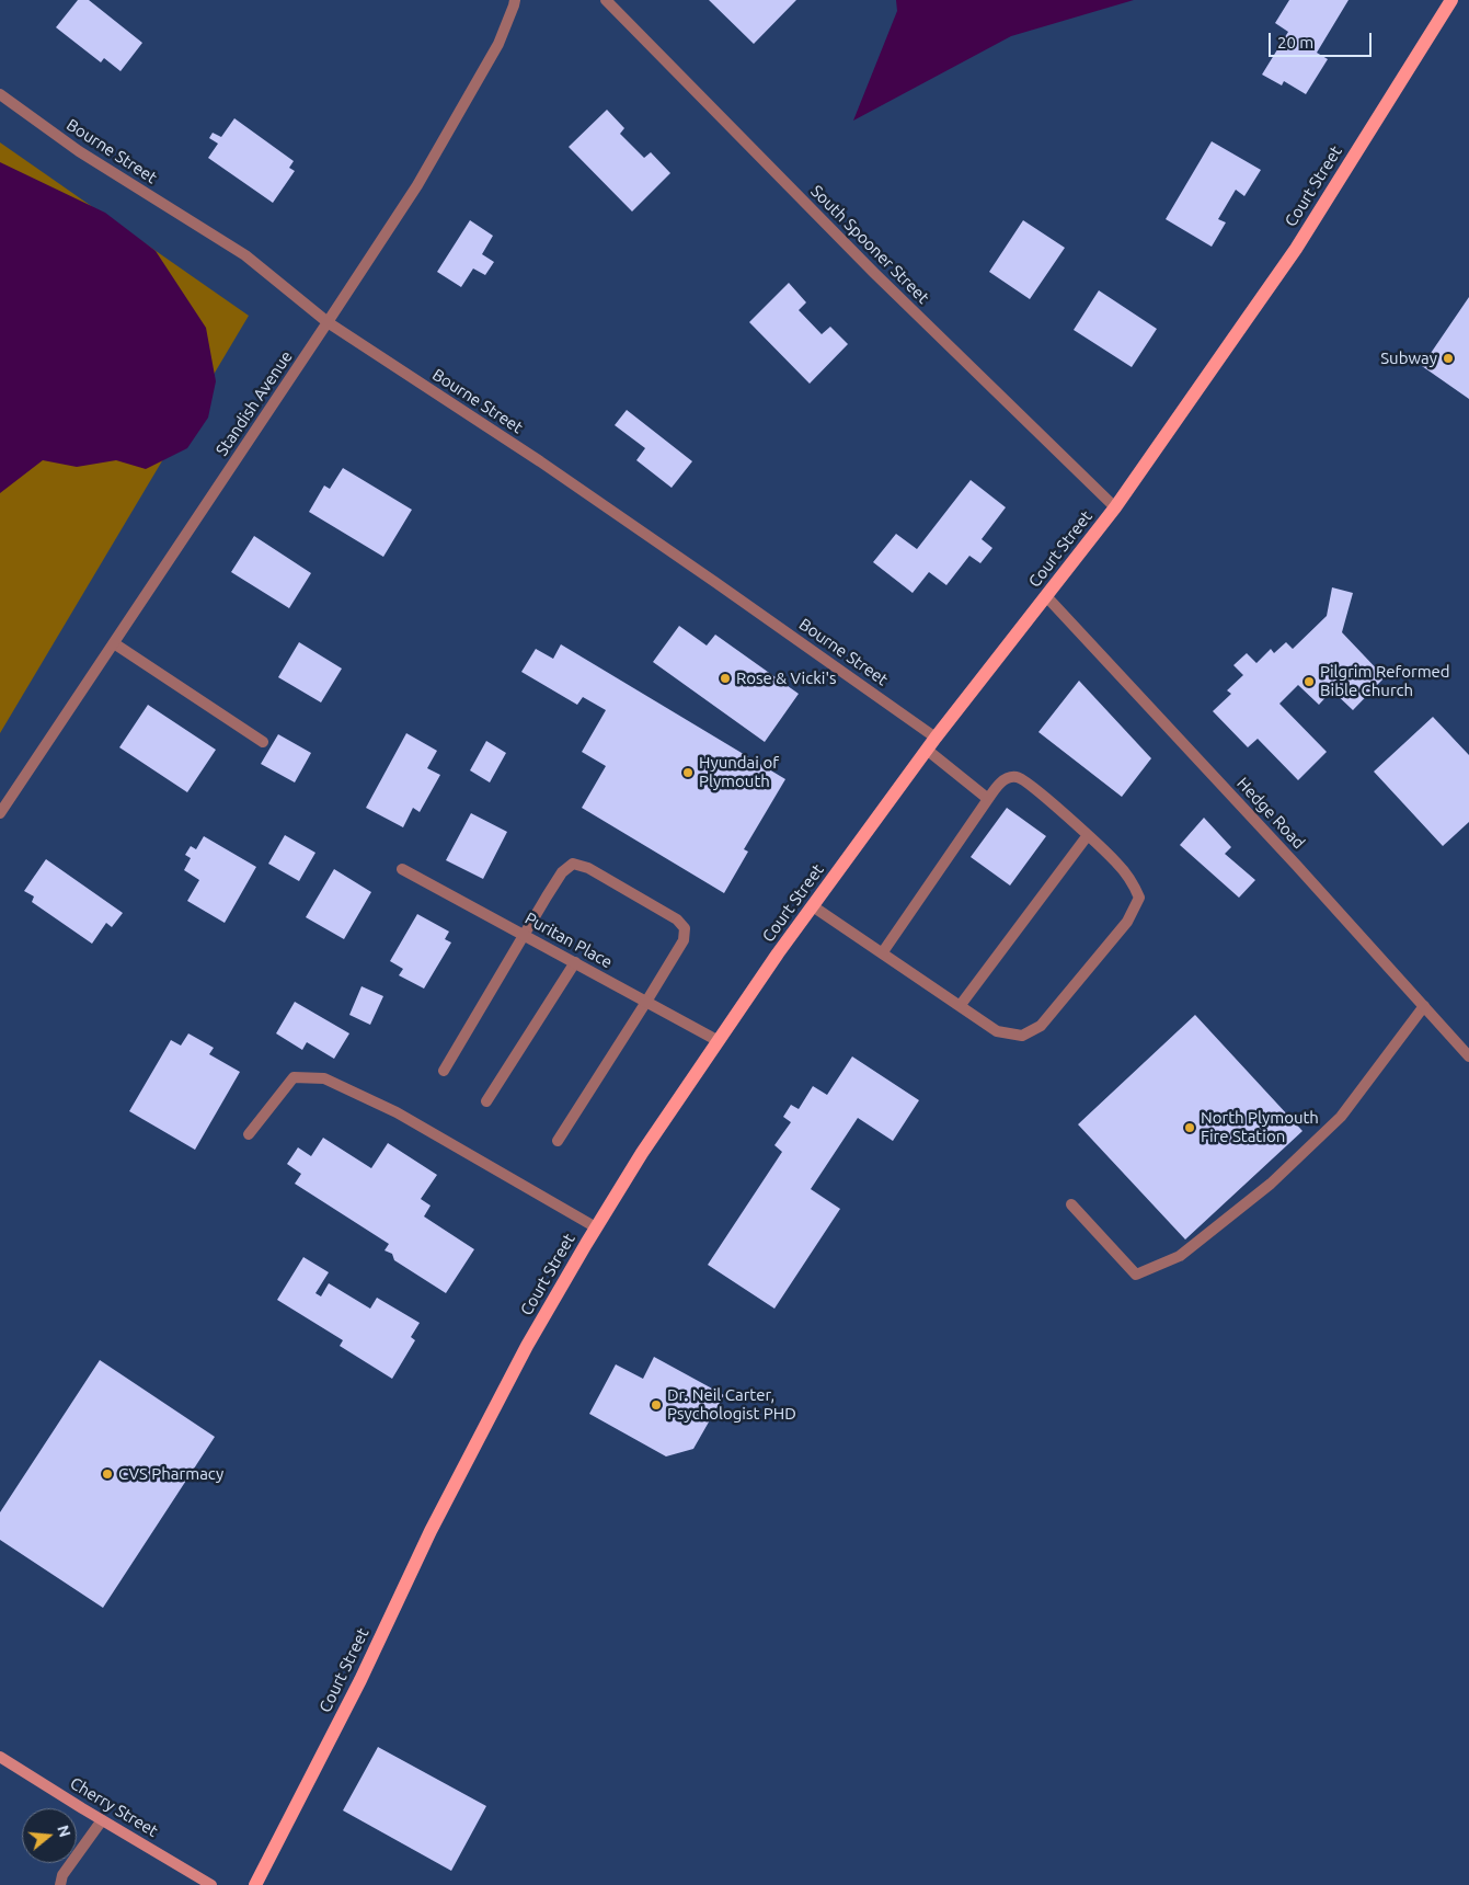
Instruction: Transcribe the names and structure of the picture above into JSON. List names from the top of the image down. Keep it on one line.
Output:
{"streets":{"main road":["Court Street","Cherry Street"],"street":["Bourne Street","South Spooner Street","Standish Avenue","Hedge Road","Puritan Place"]},"crossings":[["Bourne Street","Court Street"],["Bourne Street","Standish Avenue"],["Court Street","South Spooner Street"],["Court Street","Hedge Road"],["Court Street","Puritan Place"]],"places":["Subway","Rose & Vicki's","Pilgrim Reformed Bible Church","Hyundai of Plymouth","North Plymouth Fire Station","Dr. Neil Carter, Psychologist PHD","CVS Pharmacy"],"scale_bar":"20 m","north":"right"}
